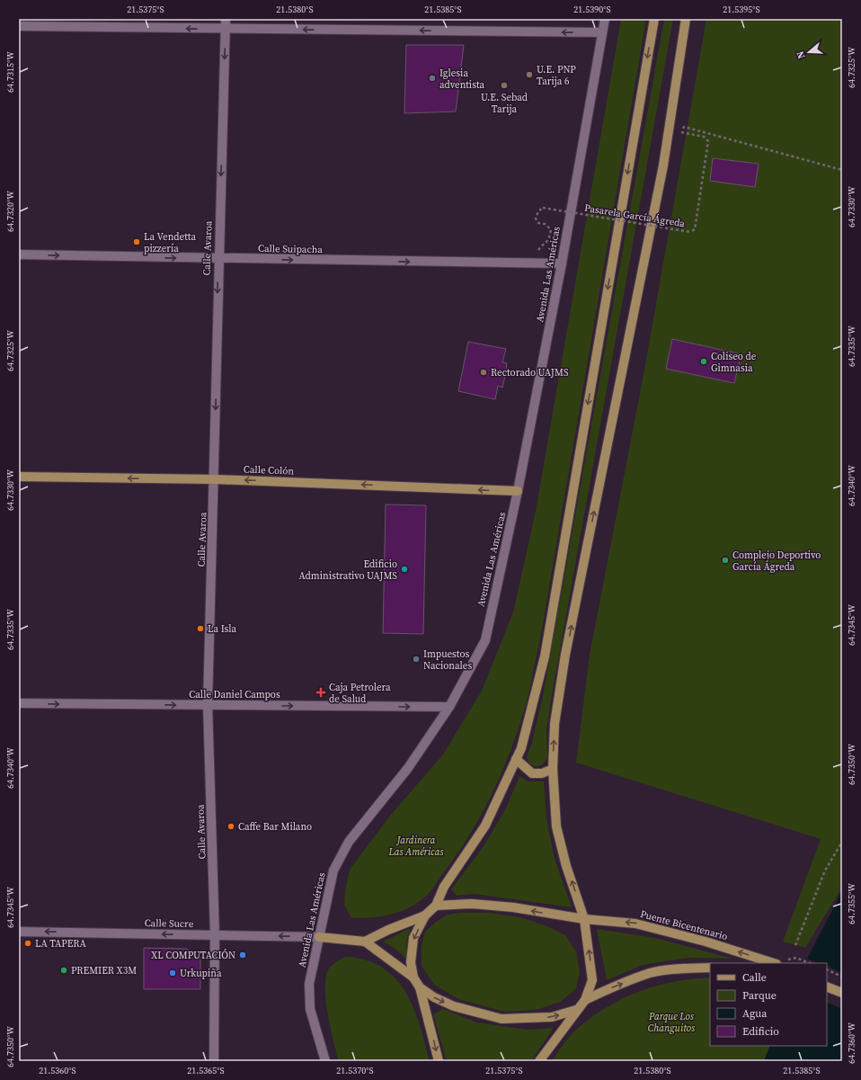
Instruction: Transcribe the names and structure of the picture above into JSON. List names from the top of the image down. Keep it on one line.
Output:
{"streets":{"main road":["Calle Colón","Puente Bicentenario"],"street":["Calle Avaroa","Calle Suipacha","Avenida Las Américas","Calle Daniel Campos","Calle Sucre"],"path":["Pasarela García Ágreda"]},"crossings":[["Pasarela García Ágreda","Calle Suipacha"],["Calle Avaroa","Calle Suipacha"],["Calle Avaroa","Calle Colón"],["Calle Avaroa","Calle Daniel Campos"],["Calle Avaroa","Calle Sucre"],["Calle Suipacha","Avenida Las Américas"],["Avenida Las Américas","Calle Colón"],["Avenida Las Américas","Calle Daniel Campos"],["Avenida Las Américas","Calle Sucre"]],"one_way":["Calle Avaroa","Calle Suipacha","Calle Colón","Calle Daniel Campos","Calle Sucre"],"parks":["Jardinera Las Américas","Parque Los Changuitos"],"places":{"other":["U.E. PNP Tarija 6","Iglesia adventista","U.E. Sebad Tarija","La Vendetta pizzería","Coliseo de Gimnasia","Rectorado UAJMS","Complejo Deportivo García Ágreda","Edificio Administrativo UAJMS","La Isla","Impuestos Nacionales","Caffe Bar Milano","LA TAPERA","XL COMPUTACIÓN","PREMIER X3M","Urkupiña"],"health":["Caja Petrolera de Salud"]},"legend":["Calle","Parque","Agua","Edificio"],"north":"left","coordinates":["21.5375°S","21.5380°S","21.5385°S","21.5390°S","21.5395°S","64.7325°W","64.7315°W","64.7330°W","64.7320°W","64.7335°W","64.7340°W","64.7345°W","64.7350°W","64.7355°W","64.7360°W","21.5360°S","21.5365°S","21.5370°S"]}
